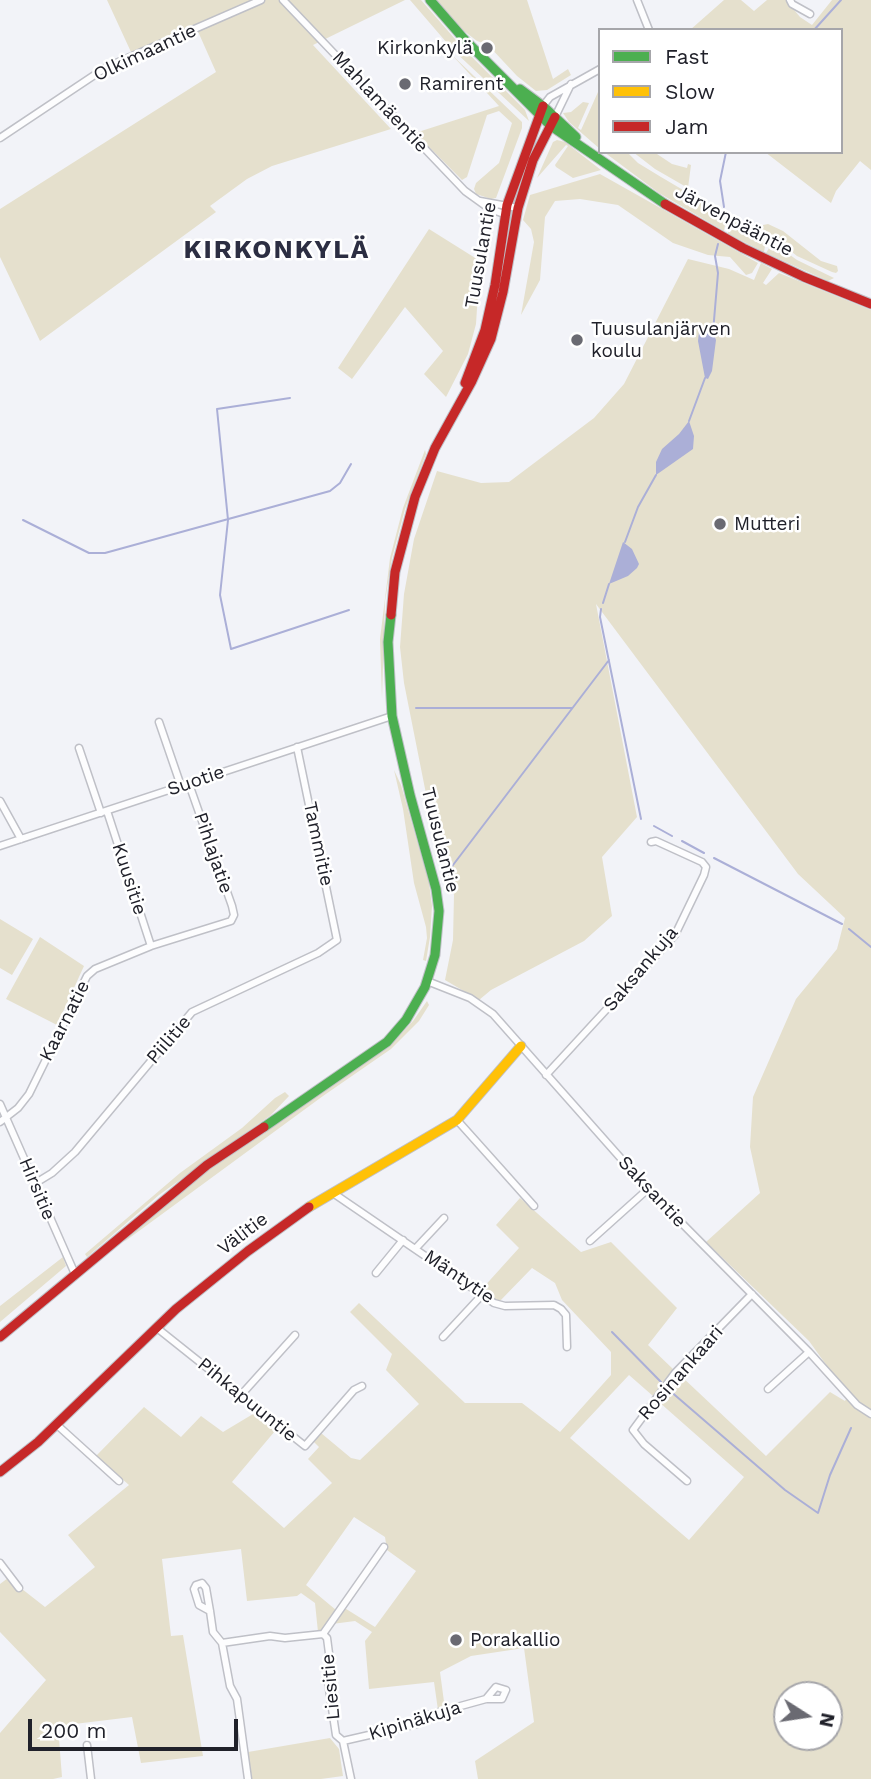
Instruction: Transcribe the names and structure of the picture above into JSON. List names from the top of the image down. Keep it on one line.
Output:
{"streets":{"main road":["Järvenpääntie","Tuusulantie","Välitie"],"street":["Olkimaantie","Mahlamäentie","Suotie","Tammitie","Pihlajatie","Kuusitie","Saksankuja","Kaarnatie","Piilitie","Hirsitie","Saksantie","Mäntytie","Rosinankaari","Pihkapuuntie","Liesitie","Kipinäkuja"]},"crossings":[["Mahlamäentie","Tuusulantie"],["Järvenpääntie","Tuusulantie"],["Tuusulantie","Suotie"],["Tuusulantie","Hirsitie"],["Tuusulantie","Saksantie"],["Suotie","Tammitie"],["Suotie","Pihlajatie"],["Suotie","Kuusitie"],["Tammitie","Piilitie"],["Pihlajatie","Kaarnatie"],["Kuusitie","Kaarnatie"],["Saksankuja","Saksantie"],["Kaarnatie","Hirsitie"],["Piilitie","Hirsitie"],["Saksantie","Välitie"],["Saksantie","Rosinankaari"],["Välitie","Mäntytie"],["Välitie","Pihkapuuntie"],["Liesitie","Kipinäkuja"]],"districts":["KIRKONKYLÄ"],"places":["Kirkonkylä","Ramirent","Tuusulanjärven koulu","Mutteri","Porakallio"],"legend":["Fast","Slow","Jam"],"scale_bar":"200 m","north":"right"}
